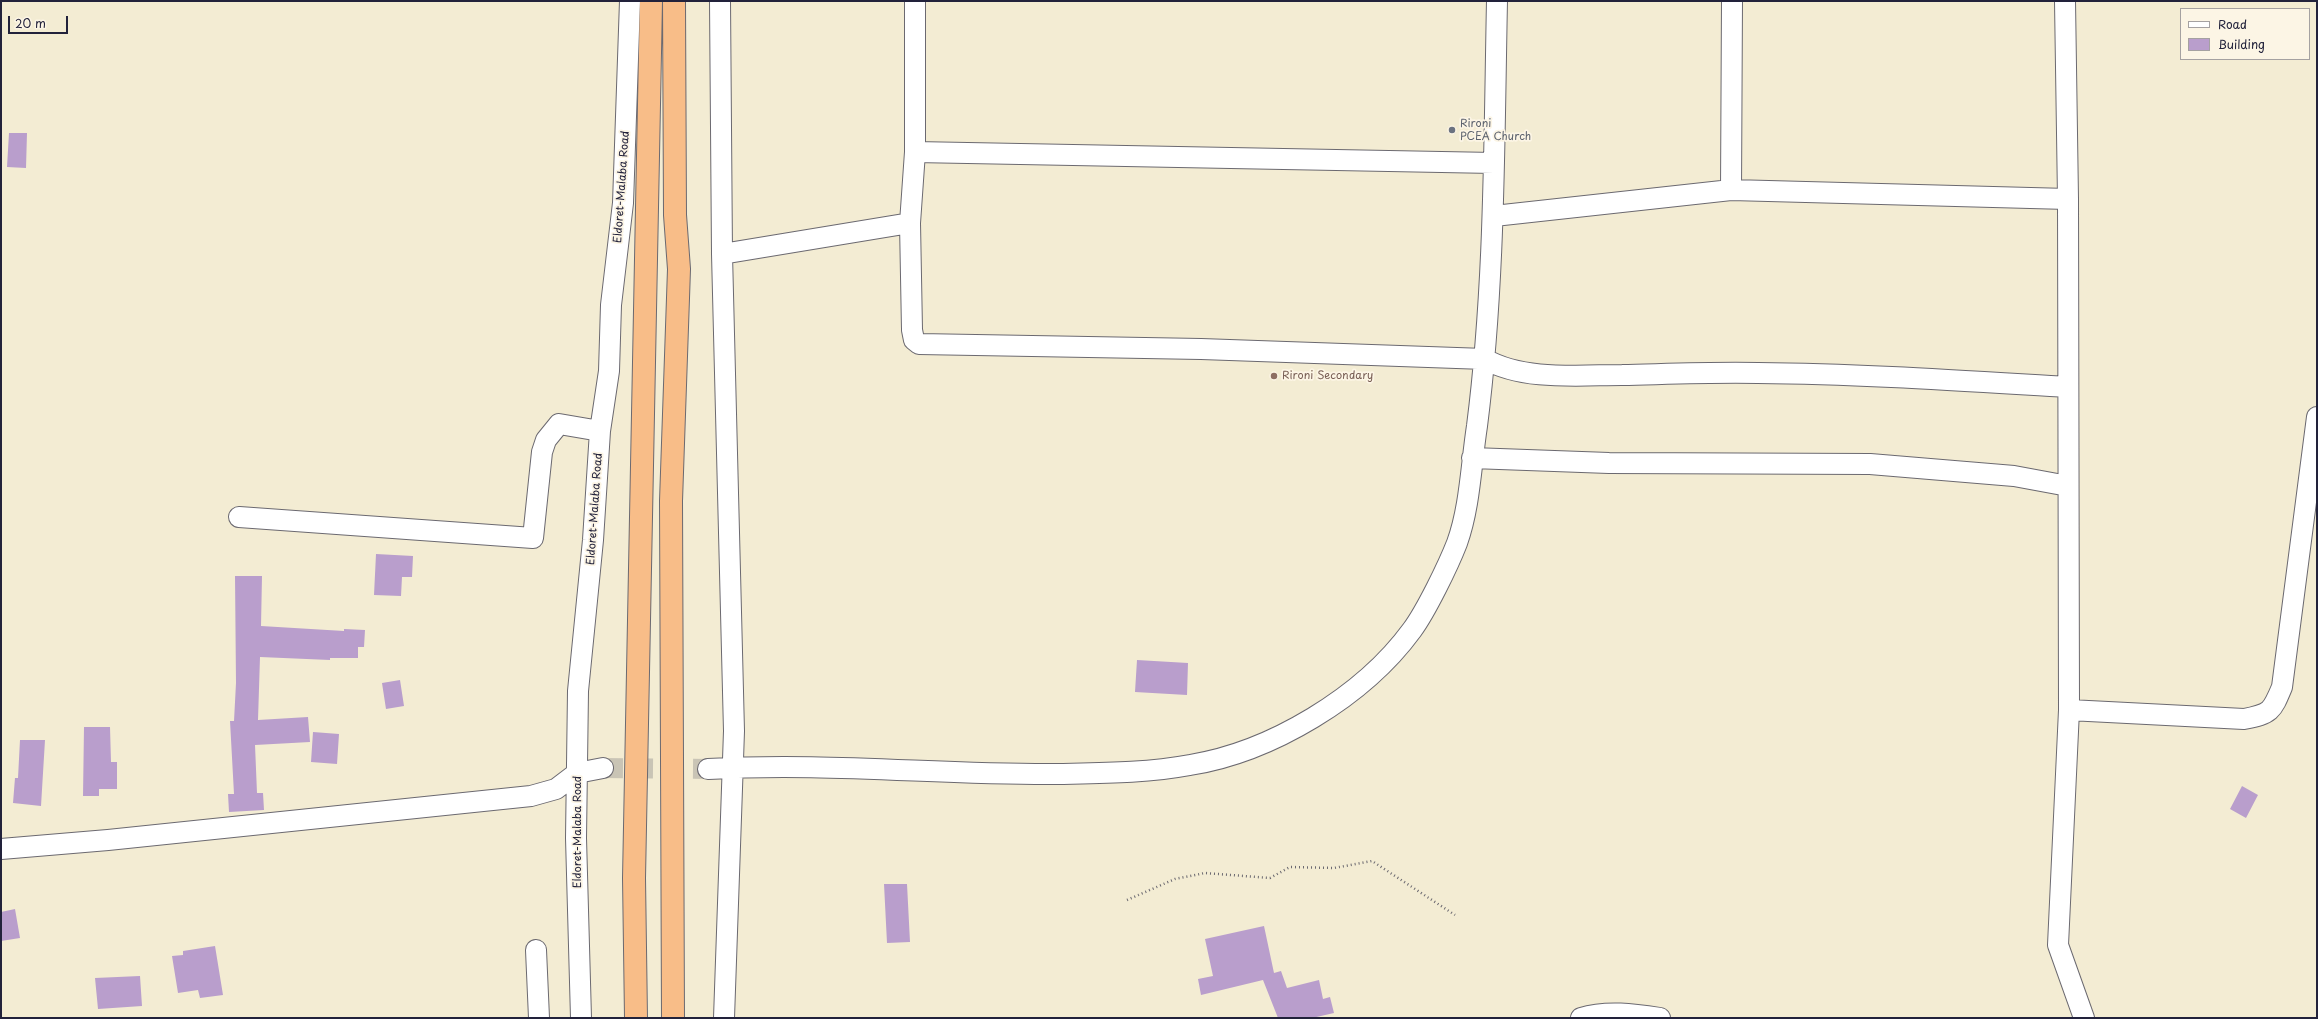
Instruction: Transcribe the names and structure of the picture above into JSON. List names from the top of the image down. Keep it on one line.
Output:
{"streets":{"highway":["Eldoret-Malaba Road"]},"places":["Rironi PCEA Church","Rironi Secondary"],"legend":["Road","Building"],"scale_bar":"20 m"}
